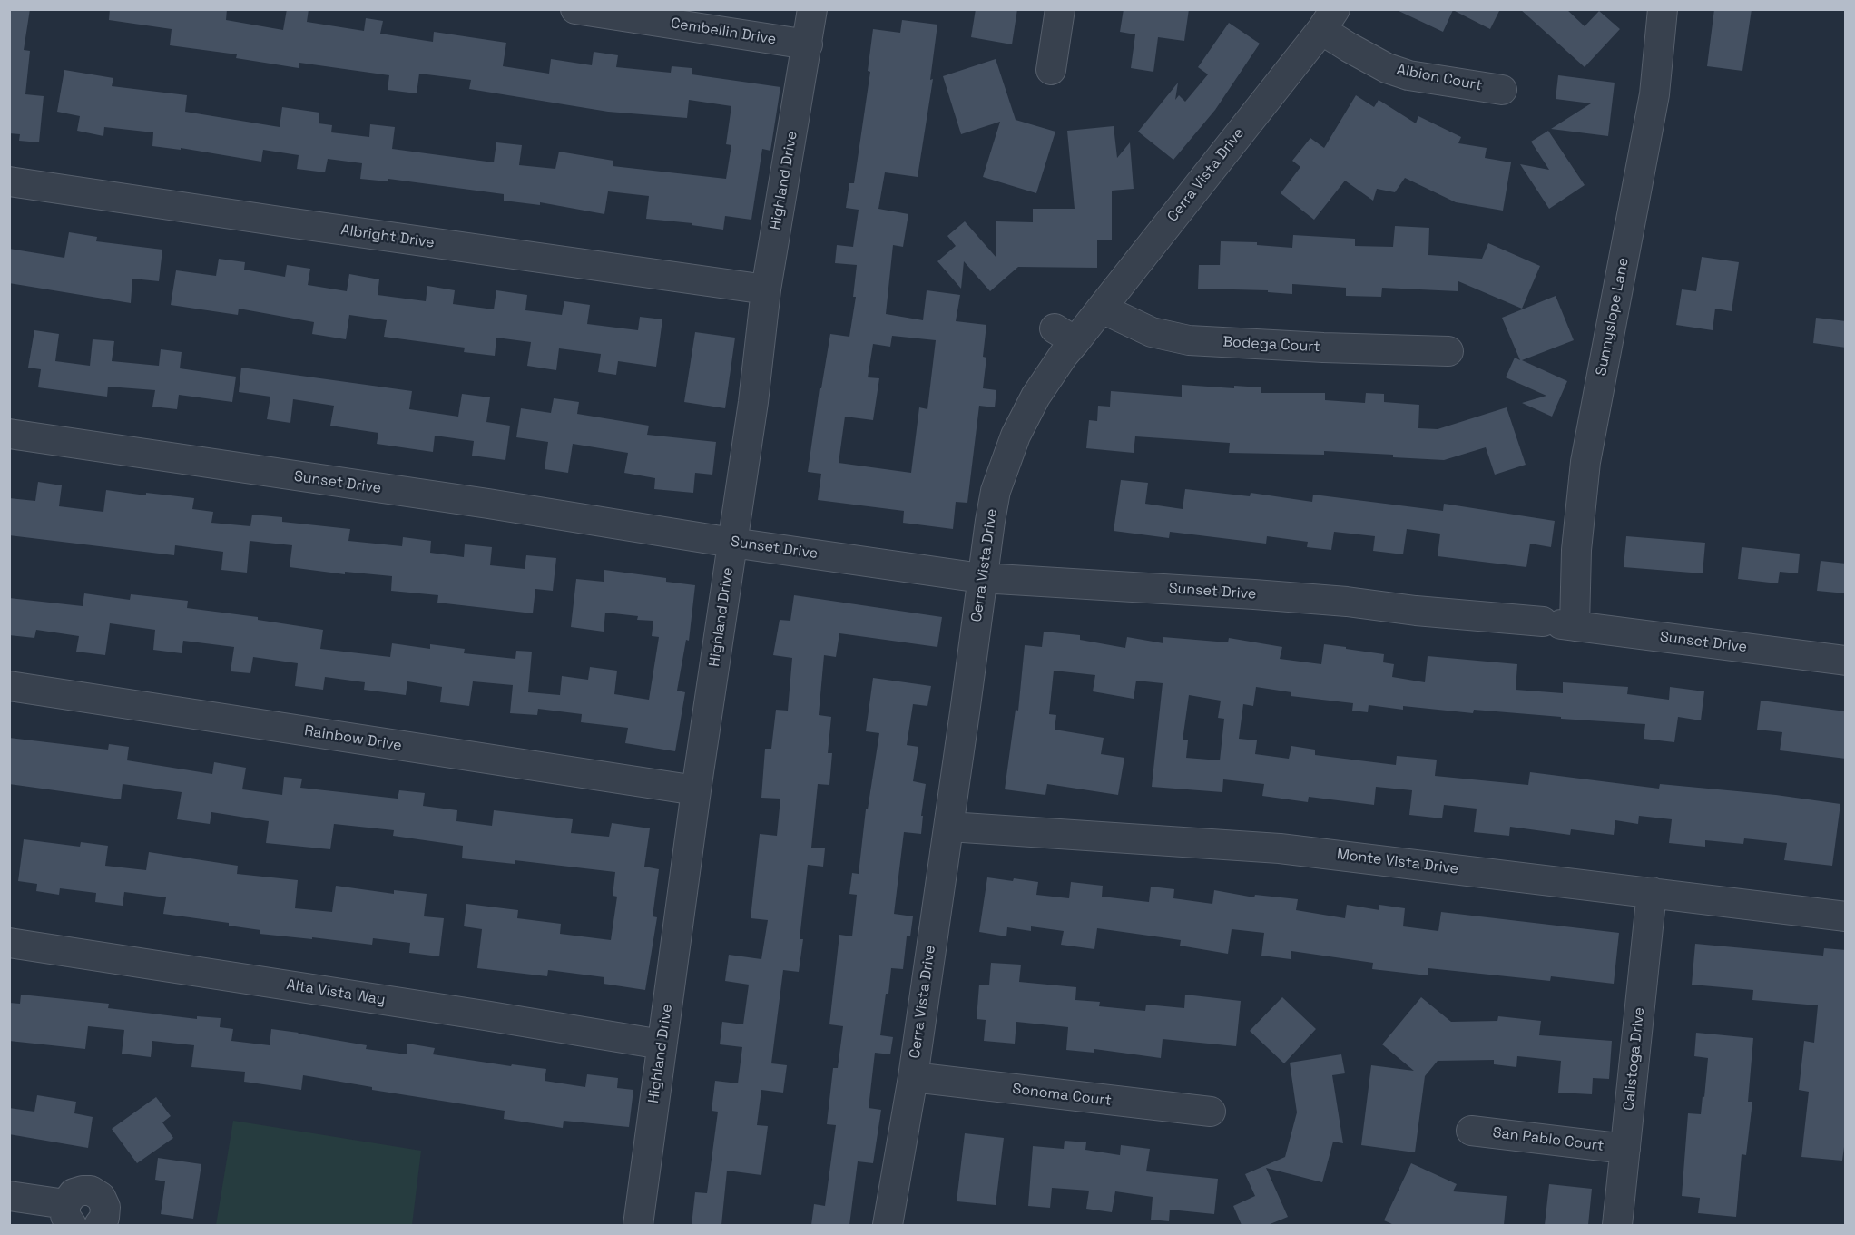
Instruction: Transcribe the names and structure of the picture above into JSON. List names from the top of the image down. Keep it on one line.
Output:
{"streets":{"street":["Cembellin Drive","Albion Court","Cerra Vista Drive","Highland Drive","Albright Drive","Sunnyslope Lane","Bodega Court","Sunset Drive","Rainbow Drive","Monte Vista Drive","Alta Vista Way","Calistoga Drive","Sonoma Court","San Pablo Court"]},"crossings":[["Cembellin Drive","Highland Drive"],["Albion Court","Cerra Vista Drive"],["Cerra Vista Drive","Bodega Court"],["Cerra Vista Drive","Sunset Drive"],["Cerra Vista Drive","Monte Vista Drive"],["Cerra Vista Drive","Sonoma Court"],["Highland Drive","Albright Drive"],["Highland Drive","Sunset Drive"],["Highland Drive","Rainbow Drive"],["Highland Drive","Alta Vista Way"],["Sunnyslope Lane","Sunset Drive"],["Monte Vista Drive","Calistoga Drive"],["Calistoga Drive","San Pablo Court"]]}
